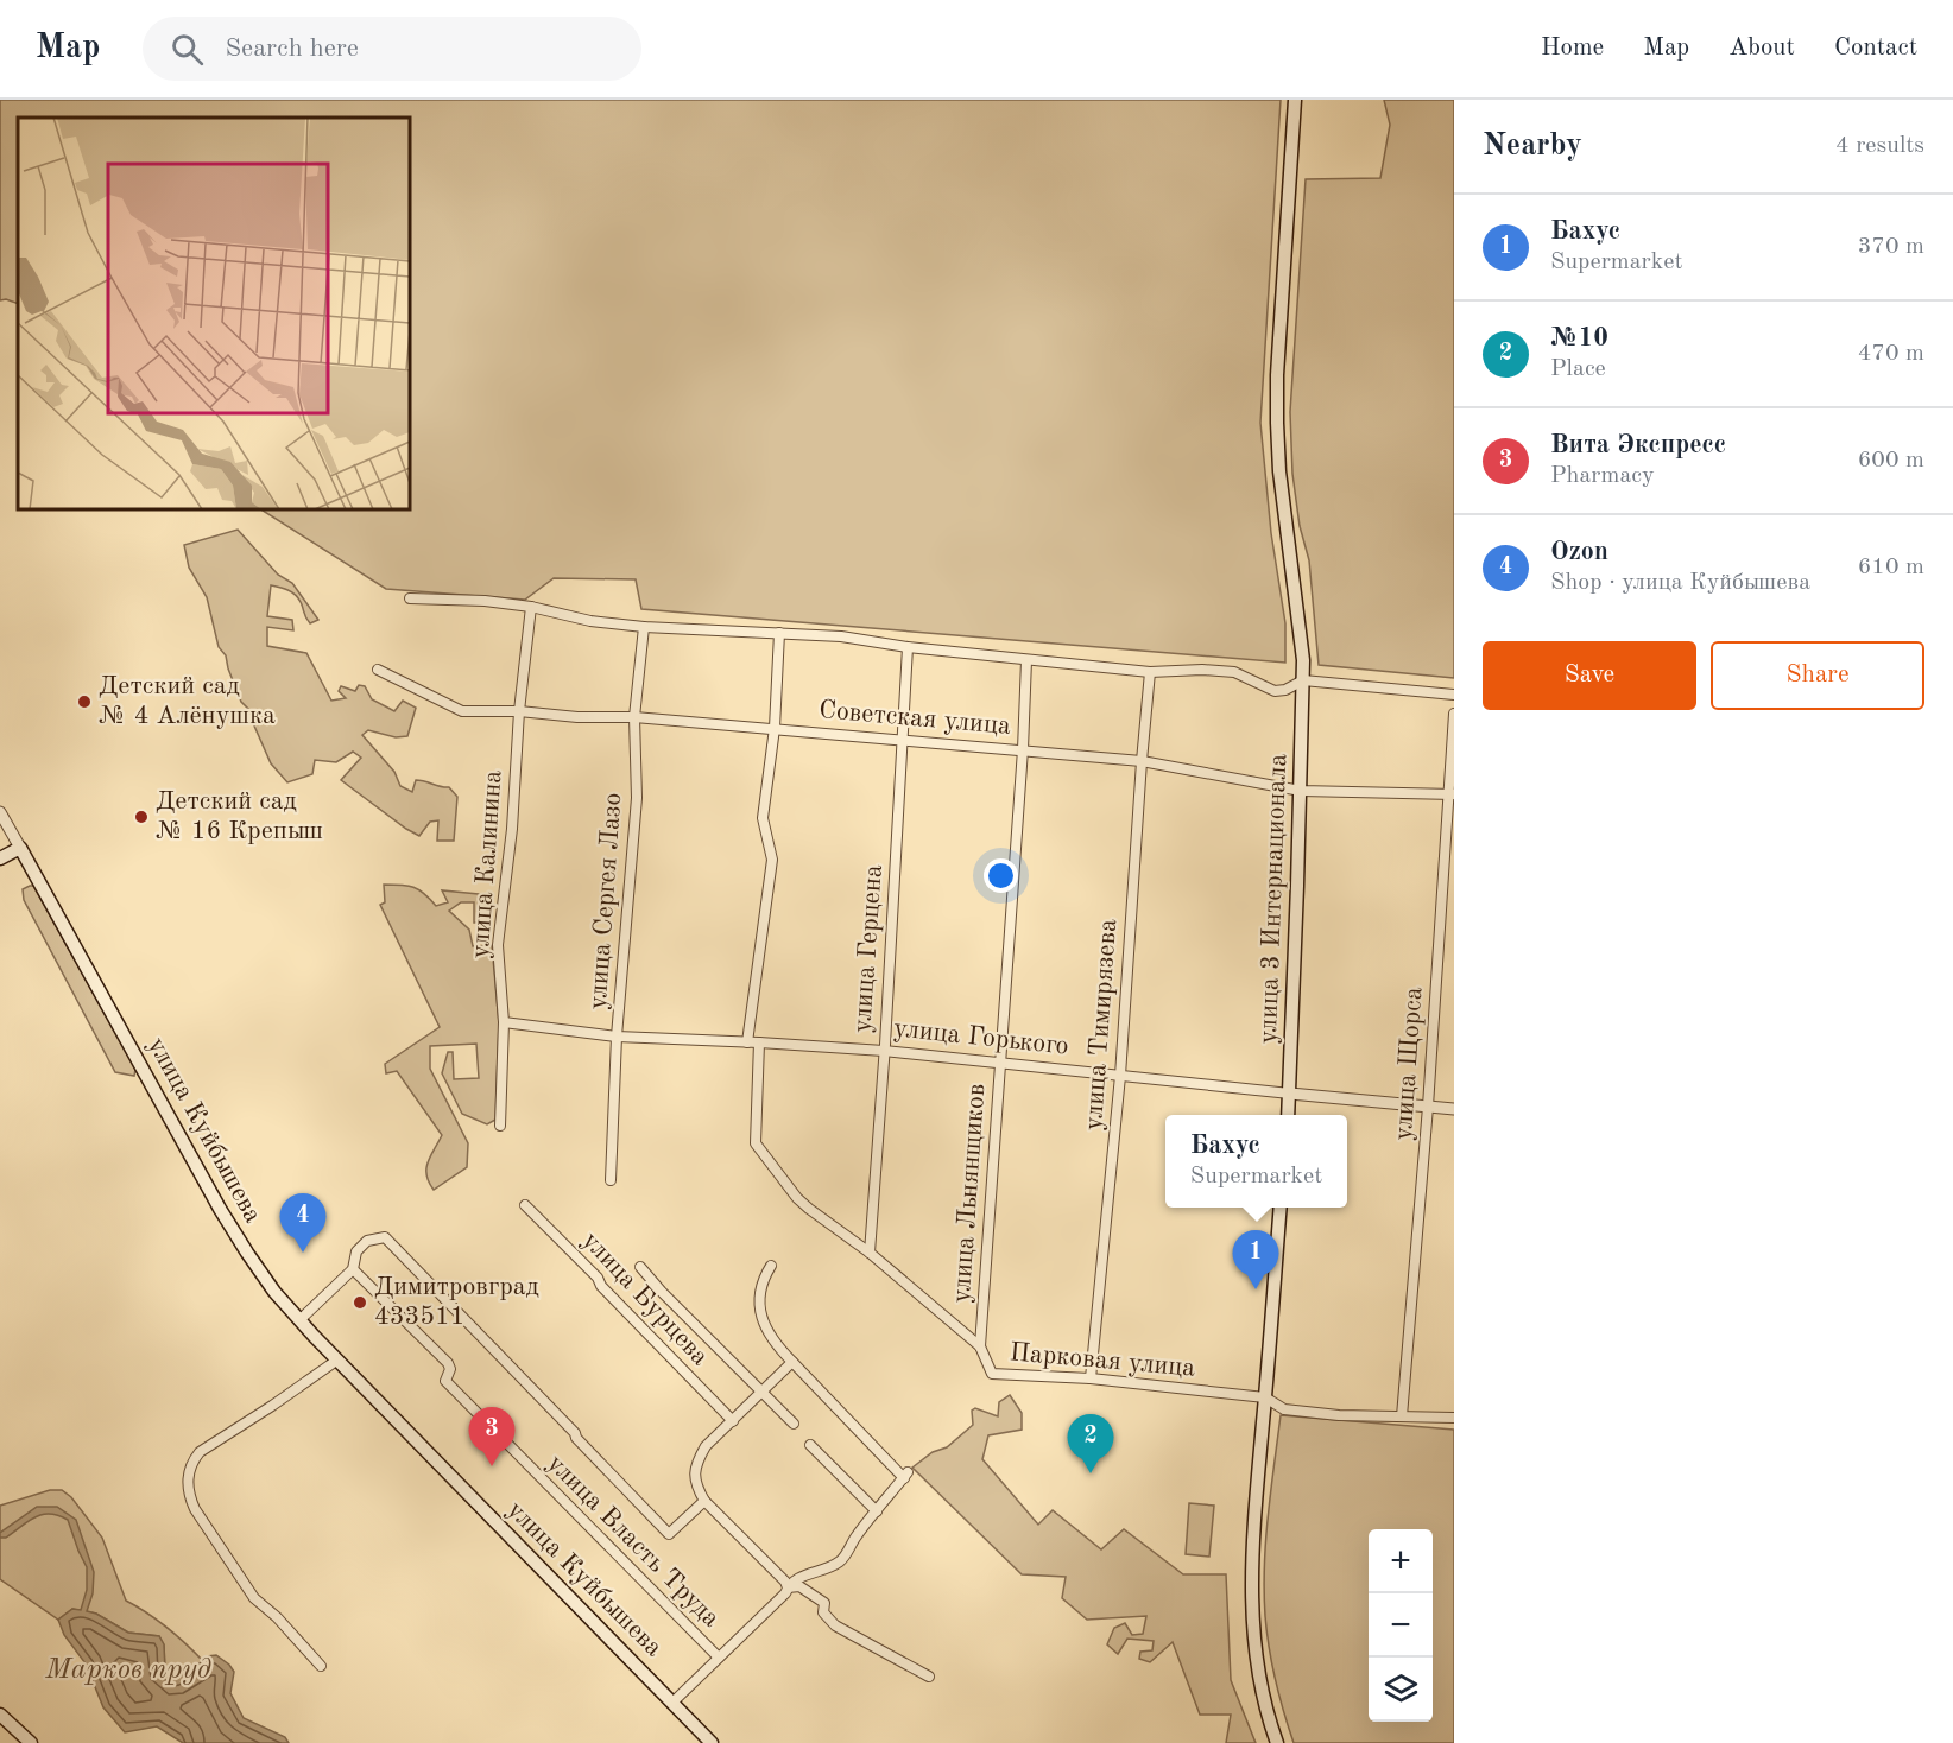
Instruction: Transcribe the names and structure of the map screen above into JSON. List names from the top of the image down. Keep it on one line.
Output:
{"streets":{"main road":["улица 3 Интернационала","улица Куйбышева"],"street":["Советская улица","улица Калинина","улица Сергея Лазо","улица Герцена","улица Тимирязева","улица Горького","улица Щорса","улица Льнянщиков","улица Бурцева","Парковая улица","улица Власть Труда"]},"crossings":[["Советская улица","улица Калинина"],["Советская улица","улица 3 Интернационала"],["Советская улица","улица Сергея Лазо"],["Советская улица","улица Герцена"],["Советская улица","улица Тимирязева"],["Советская улица","улица Щорса"],["Советская улица","улица Льнянщиков"],["улица Калинина","улица Горького"],["улица 3 Интернационала","улица Горького"],["улица Сергея Лазо","улица Горького"],["улица Герцена","улица Горького"],["улица Герцена","Парковая улица"],["улица Тимирязева","улица Горького"],["улица Тимирязева","Парковая улица"],["улица Горького","улица Щорса"],["улица Горького","улица Льнянщиков"],["улица Горького","Парковая улица"],["улица Щорса","Парковая улица"],["улица Льнянщиков","Парковая улица"]],"water":["Марков пруд"],"places":["Детский сад № 4 Алёнушка","Детский сад № 16 Крепыш","Димитровград 433511"],"page":{"header":"Map","search":"Search here","nav":["Home","Map","About","Contact"],"heading":["Nearby","4 results"],"list":[{"mark":"1","name":"Бахус","note":"Supermarket","value":"370 m"},{"mark":"2","name":"№10","note":"Place","value":"470 m"},{"mark":"3","name":"Вита Экспресс","note":"Pharmacy","value":"600 m"},{"mark":"4","name":"Ozon","note":"Shop · улица Куйбышева","value":"610 m"}],"buttons":["Save","Share"],"popup":["Бахус","Supermarket"],"pins":["4","1","3","2"],"map_buttons":["+","−"]}}
